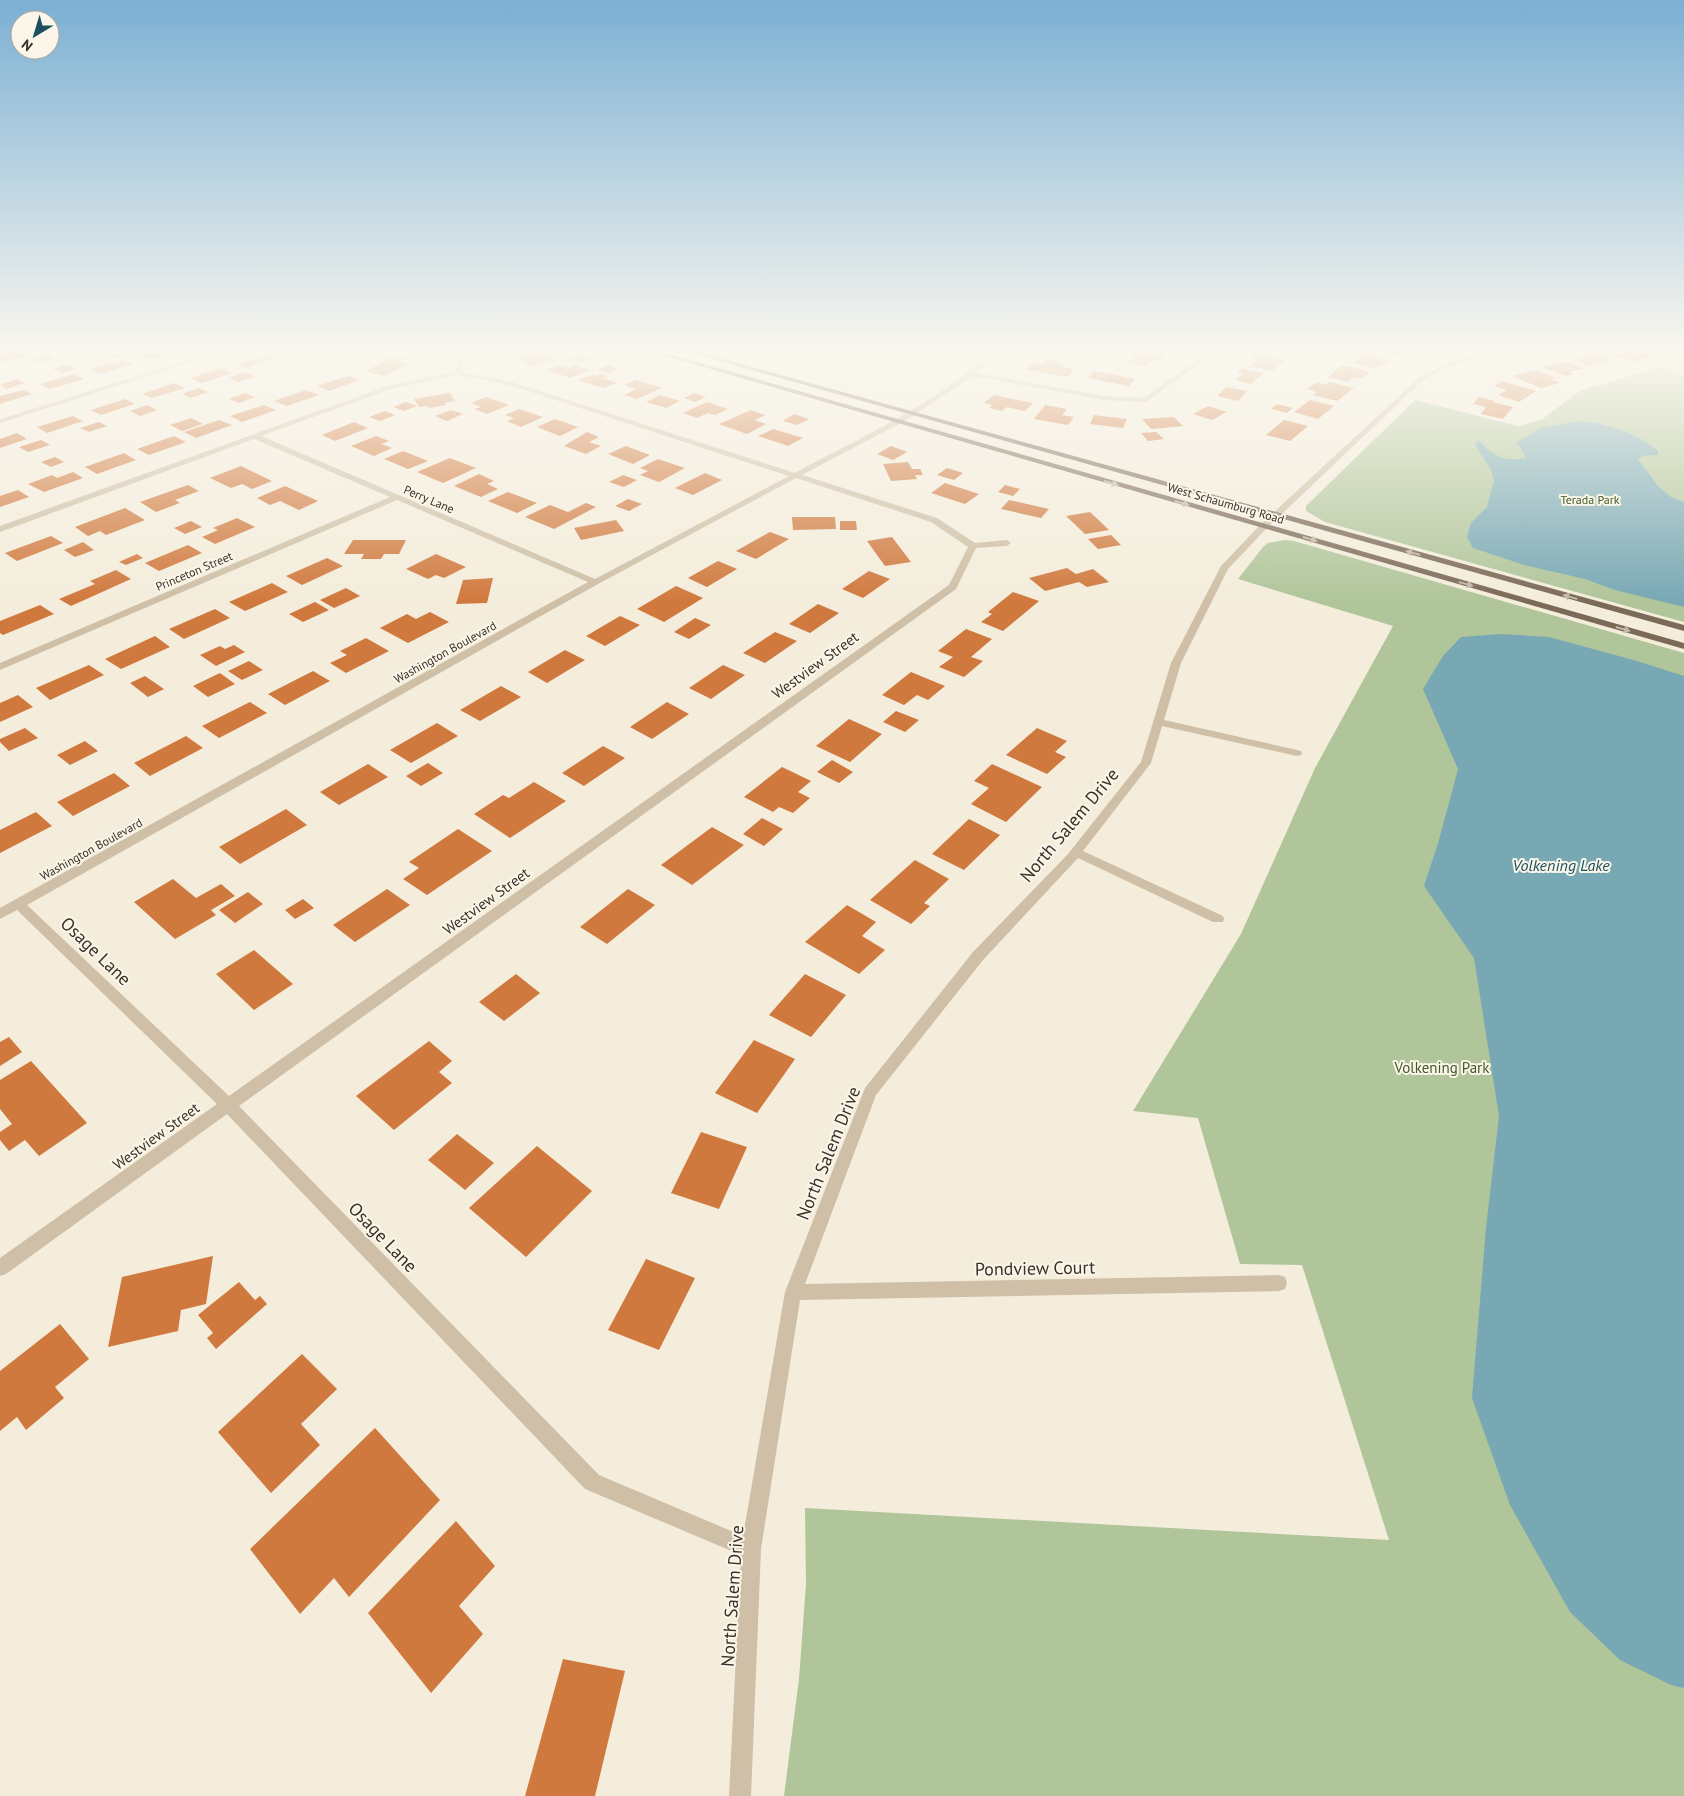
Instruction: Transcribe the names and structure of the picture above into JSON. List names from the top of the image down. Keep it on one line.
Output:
{"streets":{"main road":["West Schaumburg Road"],"street":["Perry Lane","Princeton Street","Washington Boulevard","Westview Street","North Salem Drive","Osage Lane","Pondview Court"]},"crossings":[["Perry Lane","Princeton Street"],["Perry Lane","Washington Boulevard"],["West Schaumburg Road","North Salem Drive"],["Washington Boulevard","Osage Lane"],["Westview Street","Osage Lane"],["North Salem Drive","Osage Lane"],["North Salem Drive","Pondview Court"]],"water":["Volkening Lake"],"parks":["Terada Park","Volkening Park"],"north":"bottom left"}
